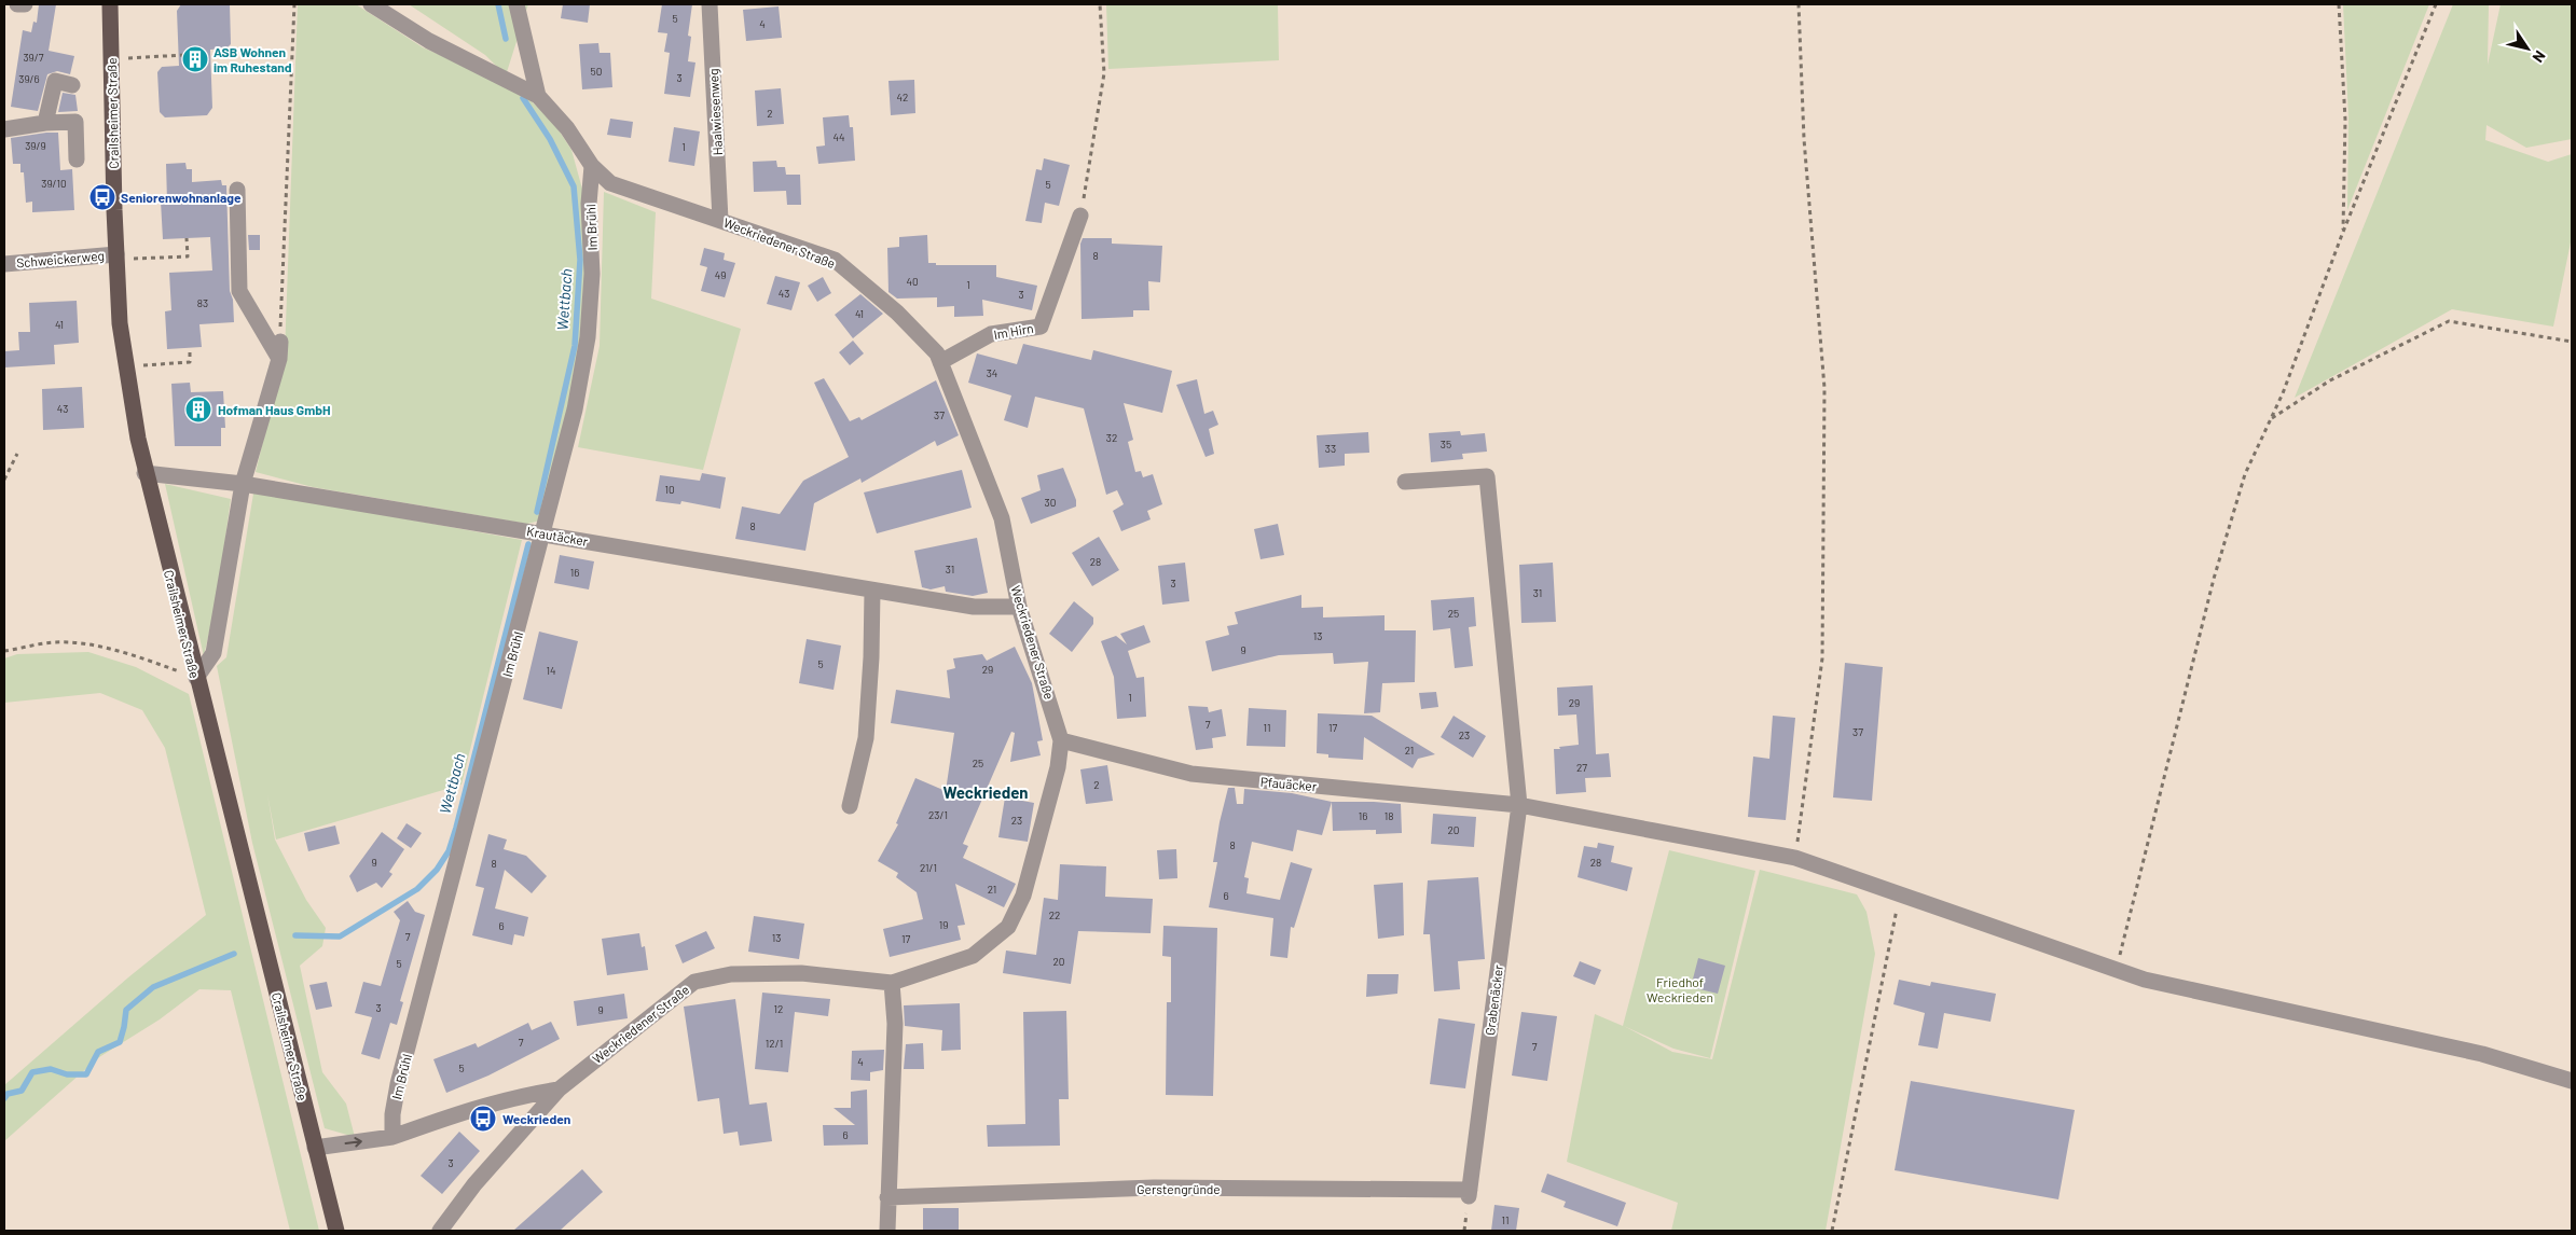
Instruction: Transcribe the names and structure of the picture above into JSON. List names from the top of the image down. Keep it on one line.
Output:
{"streets":{"main road":["Crailsheimer Straße"],"street":["Haalwiesenweg","Im Brühl","Weckriedener Straße","Schweickerweg","Im Hirn","Krautäcker","Pfauäcker","Grabenäcker","Gerstengründe"]},"crossings":[["Haalwiesenweg","Weckriedener Straße"],["Crailsheimer Straße","Schweickerweg"],["Crailsheimer Straße","Krautäcker"],["Im Brühl","Weckriedener Straße"],["Im Brühl","Krautäcker"],["Weckriedener Straße","Im Hirn"],["Weckriedener Straße","Krautäcker"],["Weckriedener Straße","Pfauäcker"],["Pfauäcker","Grabenäcker"],["Grabenäcker","Gerstengründe"]],"districts":["Weckrieden"],"water":["Wettbach"],"parks":["Friedhof Weckrieden"],"places":{"building":["ASB Wohnen im Ruhestand","Hofman Haus GmbH"],"bus stop":["Seniorenwohnanlage","Weckrieden"]},"house_numbers":["5","4","39/7","50","3","39/6","42","2","44","39/9","1","39/10","5","8","49","40","1","43","3","83","41","41","34","43","37","32","35","33","10","30","8","28","31","16","3","31","25","13","9","5","29","14","1","29","7","11","17","37","23","21","25","27","2","23/1","16","18","23","20","8","9","28","8","21/1","21","6","22","19","6","7","13","17","20","5","3","12","9","7","12/1","7","4","5","6","3","11"],"north":"bottom right"}
